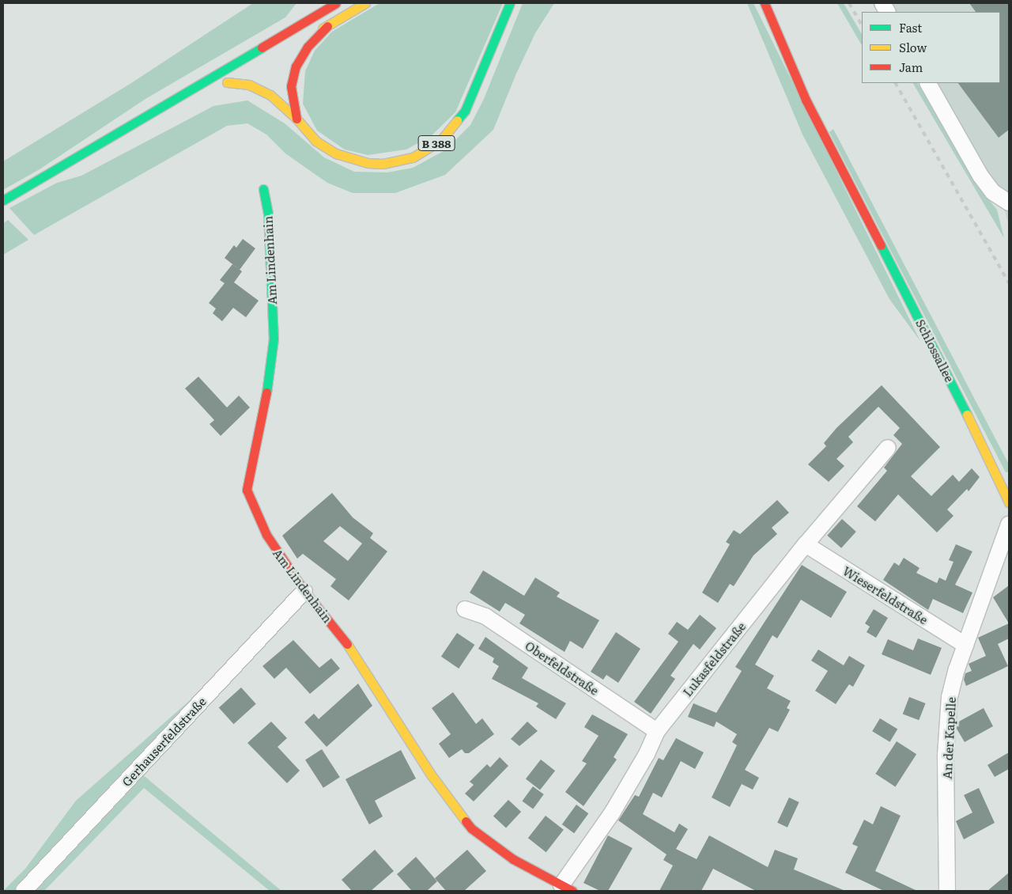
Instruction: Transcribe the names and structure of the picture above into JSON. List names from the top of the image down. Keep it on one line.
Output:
{"streets":{"main road":["B 388","Am Lindenhain","Schlossallee"],"street":["Wieserfeldstraße","Lukasfeldstraße","Oberfeldstraße","An der Kapelle","Gerhauserfeldstraße"]},"crossings":[["Am Lindenhain","Lukasfeldstraße"],["Am Lindenhain","Gerhauserfeldstraße"],["Wieserfeldstraße","Lukasfeldstraße"],["Wieserfeldstraße","An der Kapelle"],["Lukasfeldstraße","Oberfeldstraße"]],"legend":["Fast","Slow","Jam"]}
